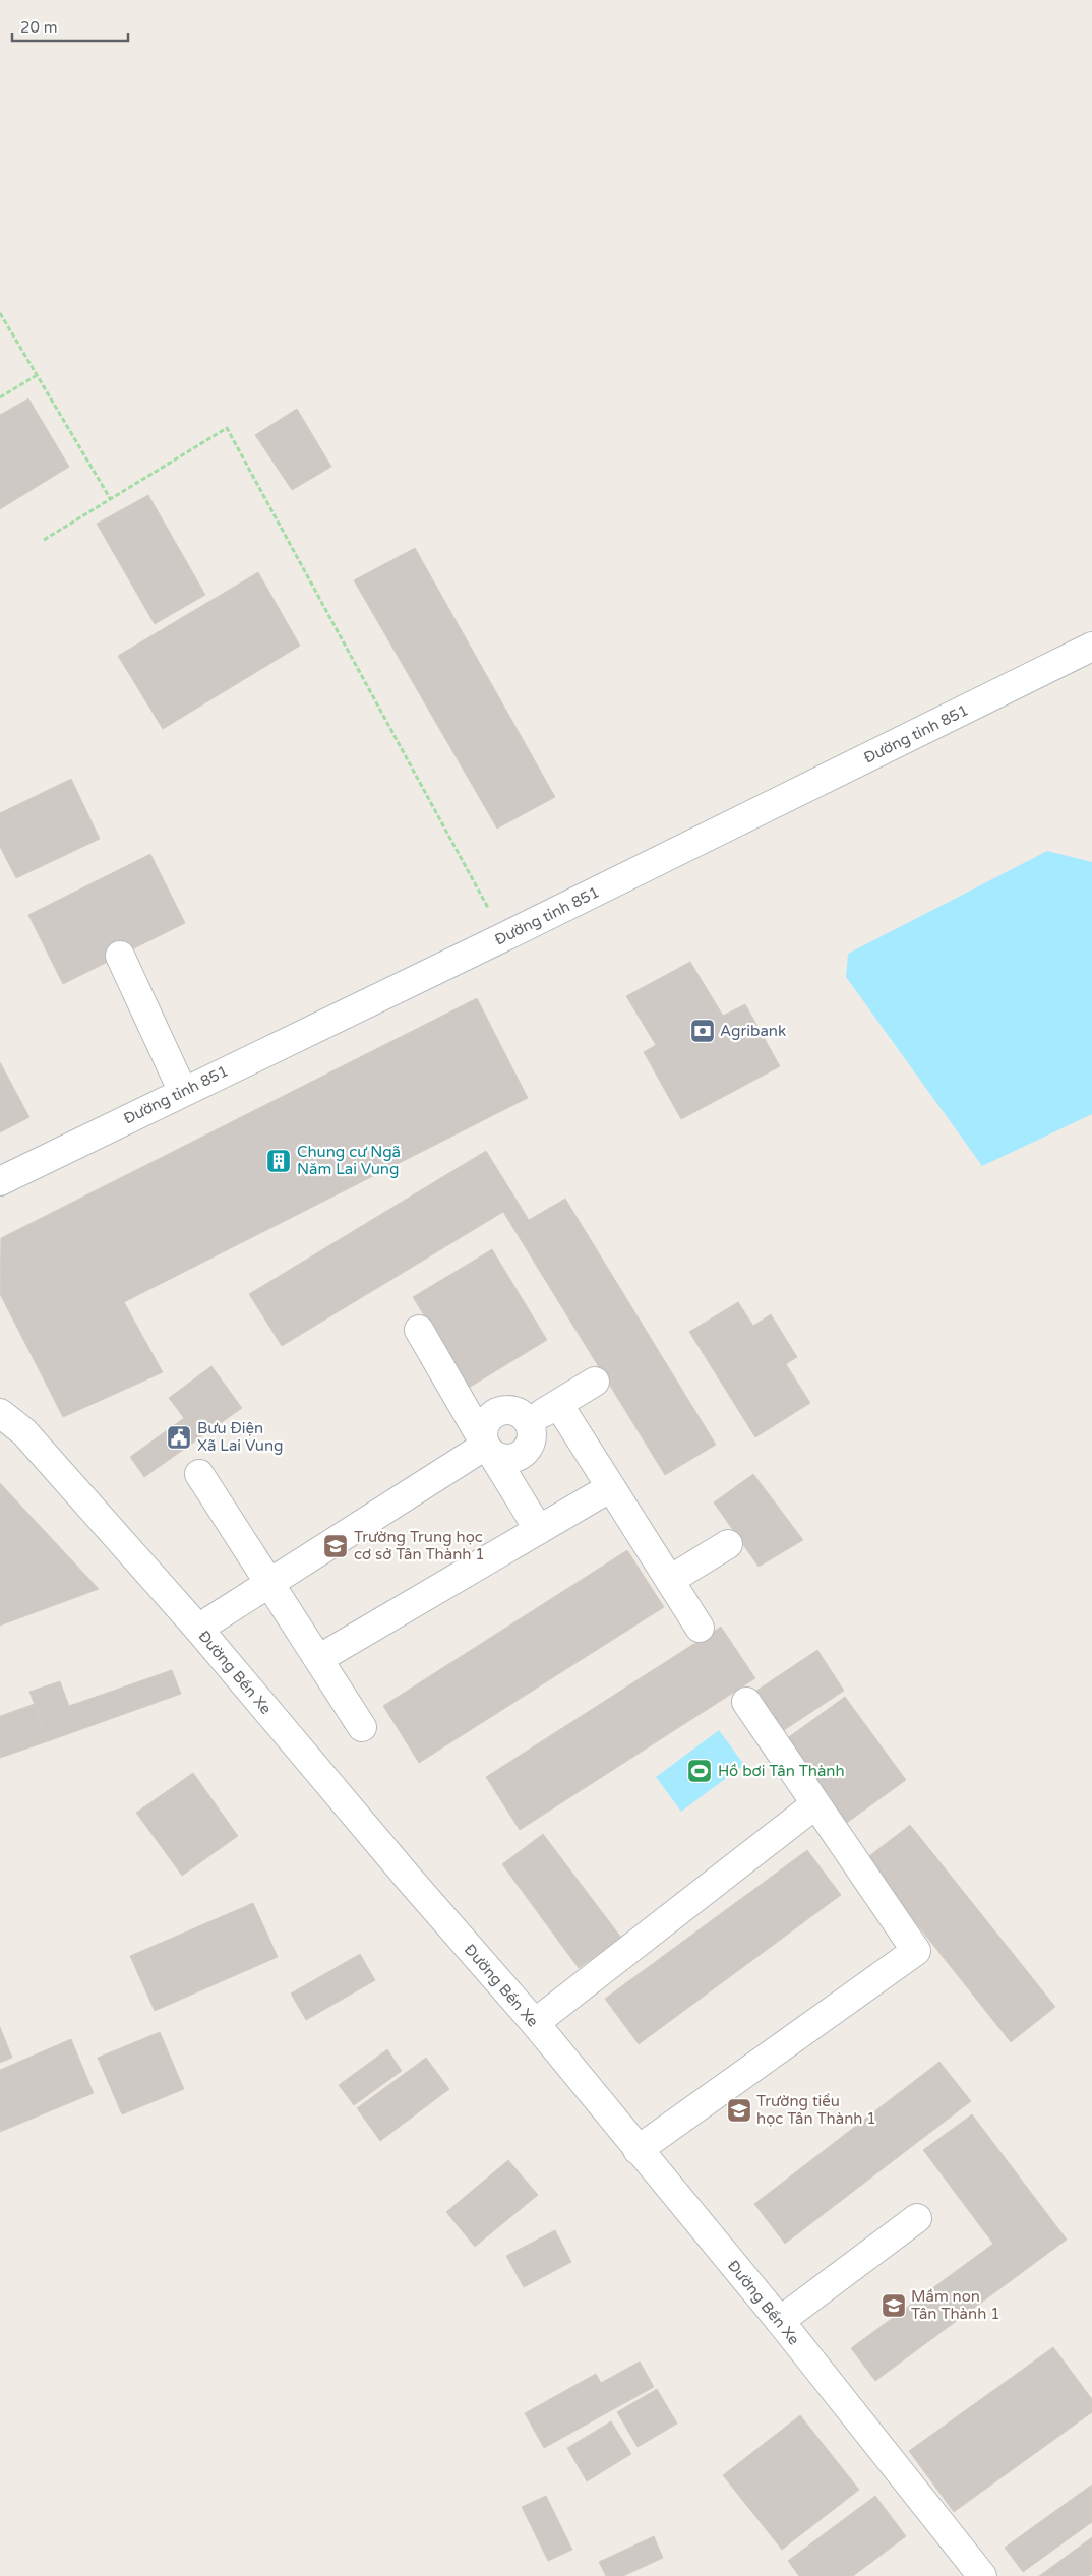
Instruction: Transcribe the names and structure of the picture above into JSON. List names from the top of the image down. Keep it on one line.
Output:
{"streets":{"street":["Đường tỉnh 851","Đường Bến Xe"]},"places":{"bank":["Agribank"],"building":["Chung cư Ngã Năm Lai Vung"],"public building":["Bưu Điện Xã Lai Vung"],"school or university":["Trường Trung học cơ sở Tân Thành 1","Trường tiểu học Tân Thành 1","Mầm non Tân Thành 1"],"sports":["Hồ bơi Tân Thành"]},"scale_bar":"20 m"}
